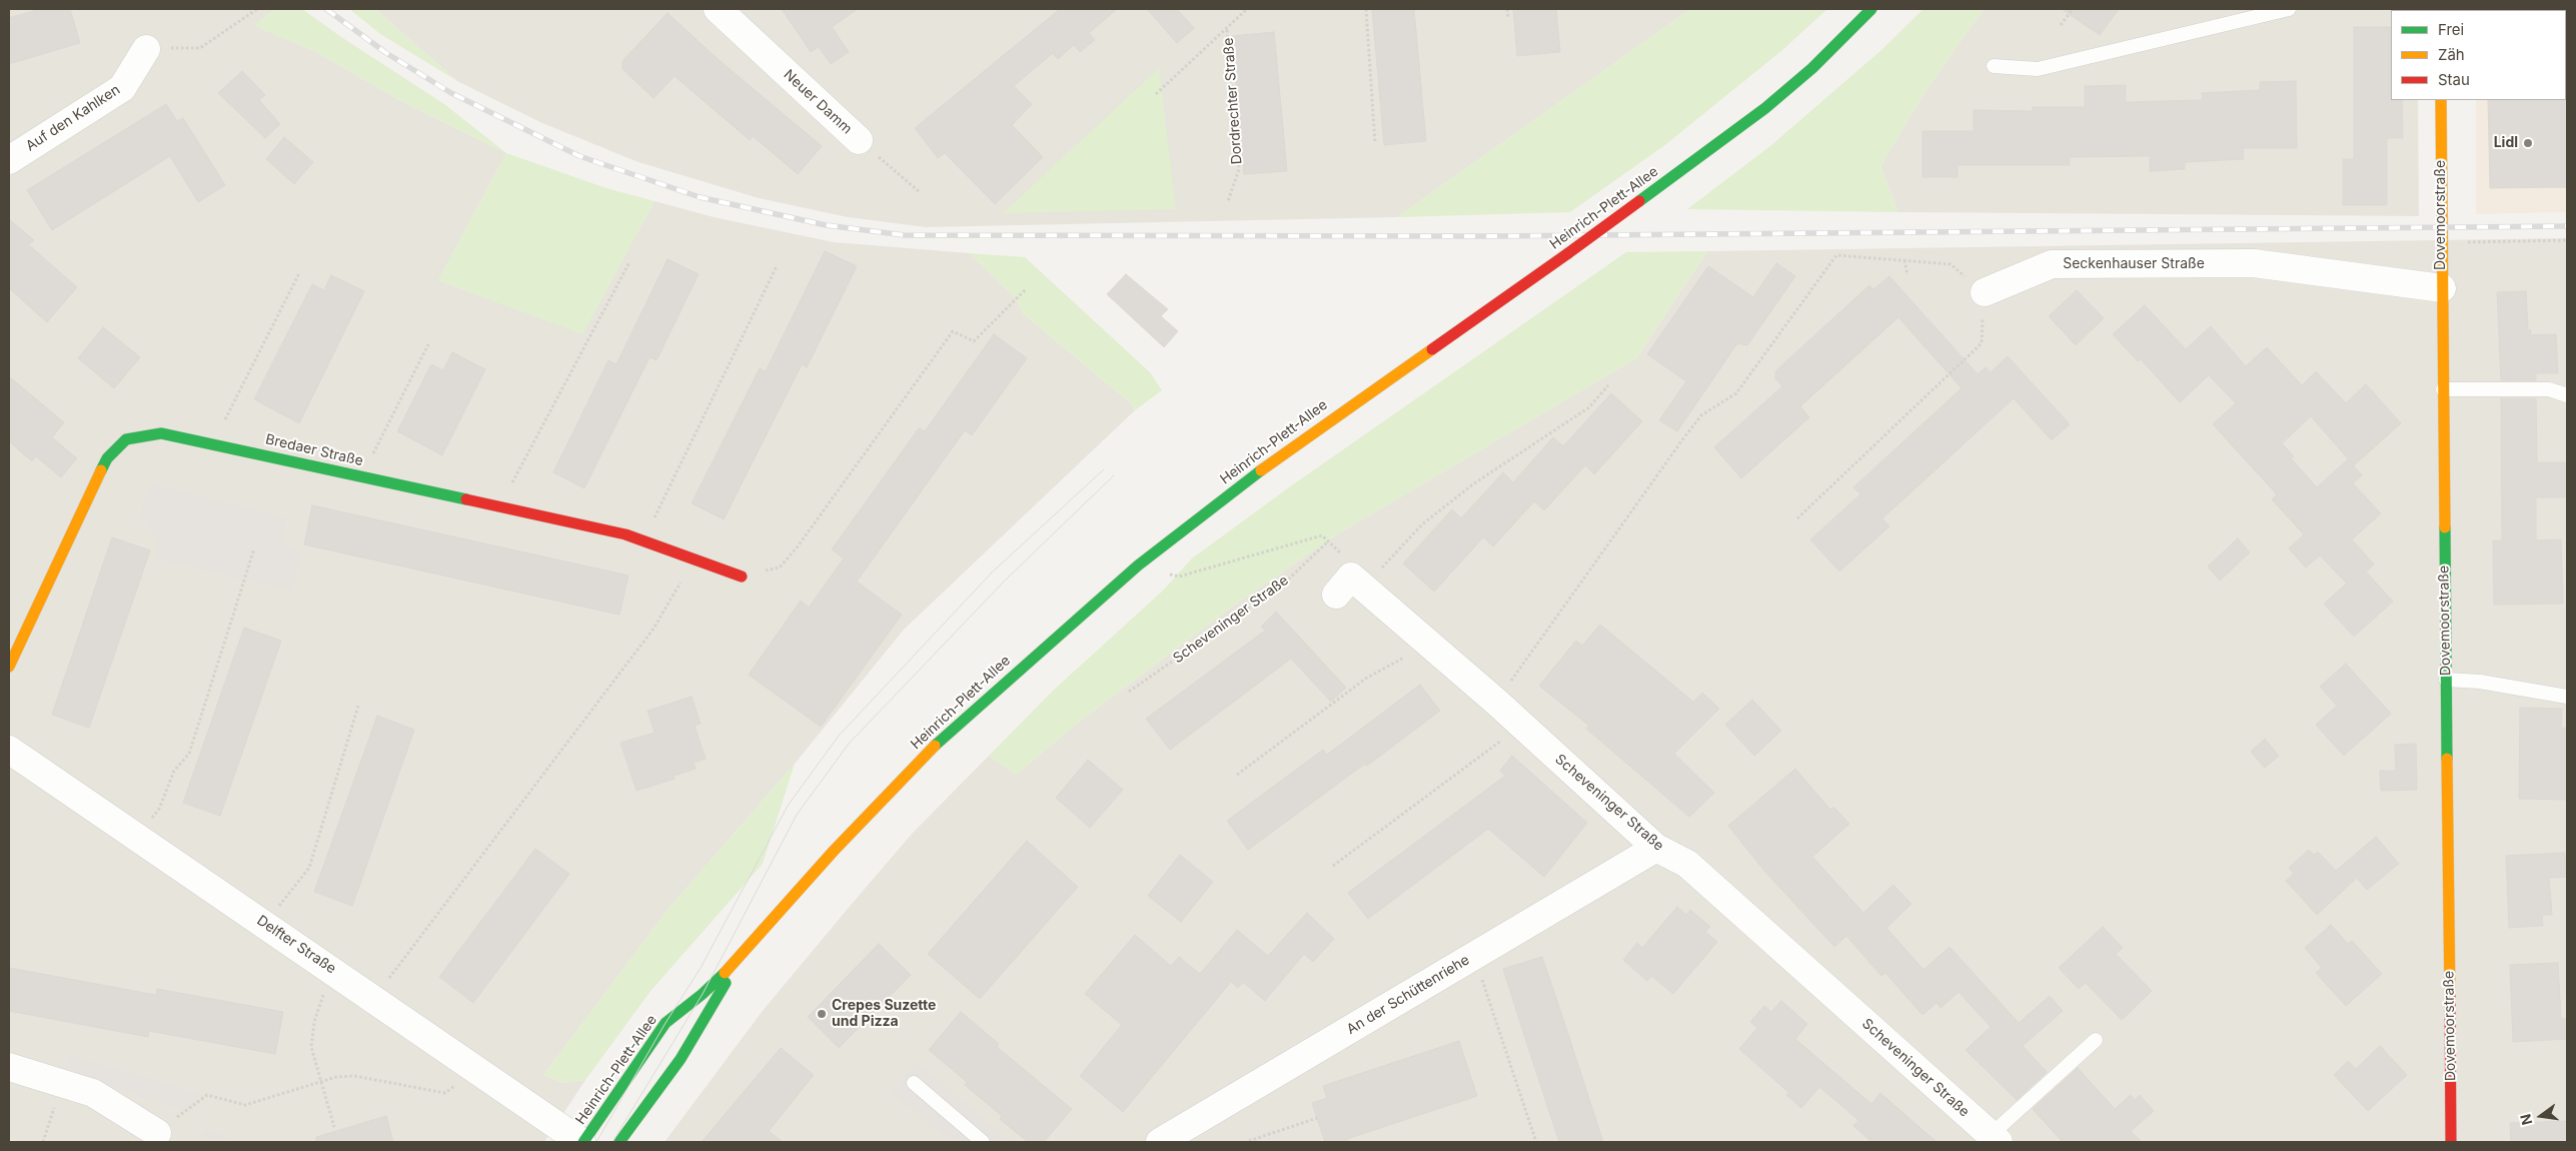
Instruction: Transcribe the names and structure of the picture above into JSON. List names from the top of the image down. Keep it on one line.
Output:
{"streets":{"street":["Neuer Damm","Auf den Kahlken","Heinrich-Plett-Allee","Dovemoorstraße","Seckenhauser Straße","Bredaer Straße","Scheveninger Straße","Delfter Straße","An der Schüttenriehe"],"path":["Dordrechter Straße"]},"crossings":[["Heinrich-Plett-Allee","Delfter Straße"],["Dovemoorstraße","Seckenhauser Straße"],["Scheveninger Straße","An der Schüttenriehe"]],"places":["Lidl","Crepes Suzette und Pizza"],"legend":["Frei","Zäh","Stau"],"north":"left"}
